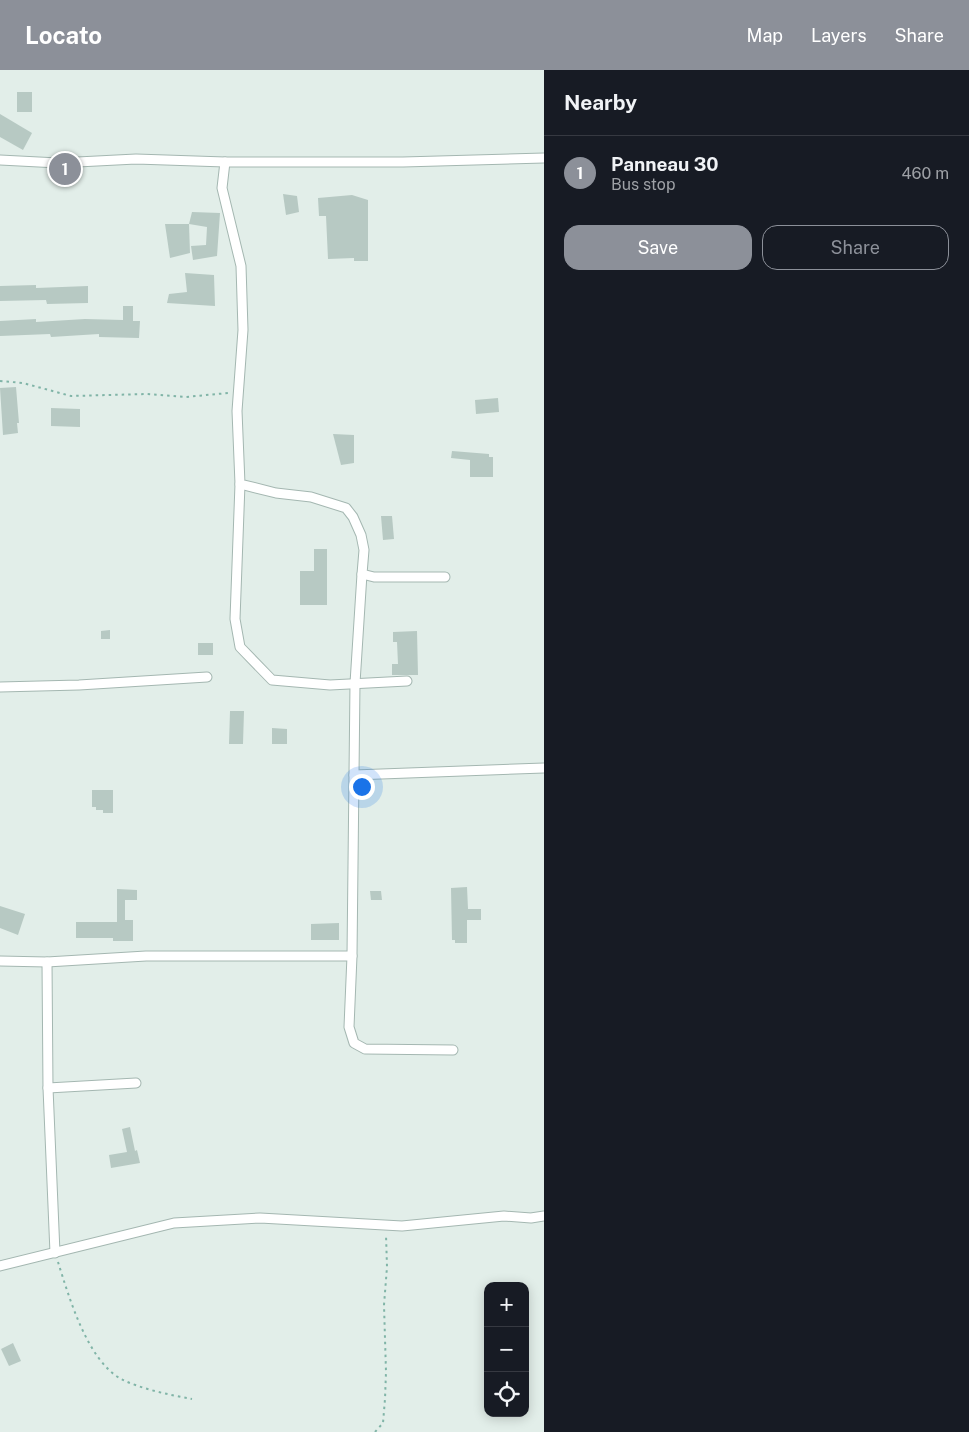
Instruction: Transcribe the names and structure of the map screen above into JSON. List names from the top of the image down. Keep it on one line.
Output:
{"page":{"header":"Locato","nav":["Map","Layers","Share"],"heading":"Nearby","list":[{"mark":"1","name":"Panneau 30","note":"Bus stop","value":"460 m"}],"pins":"1","buttons":["Save","Share"],"map_buttons":["+","−"]}}
